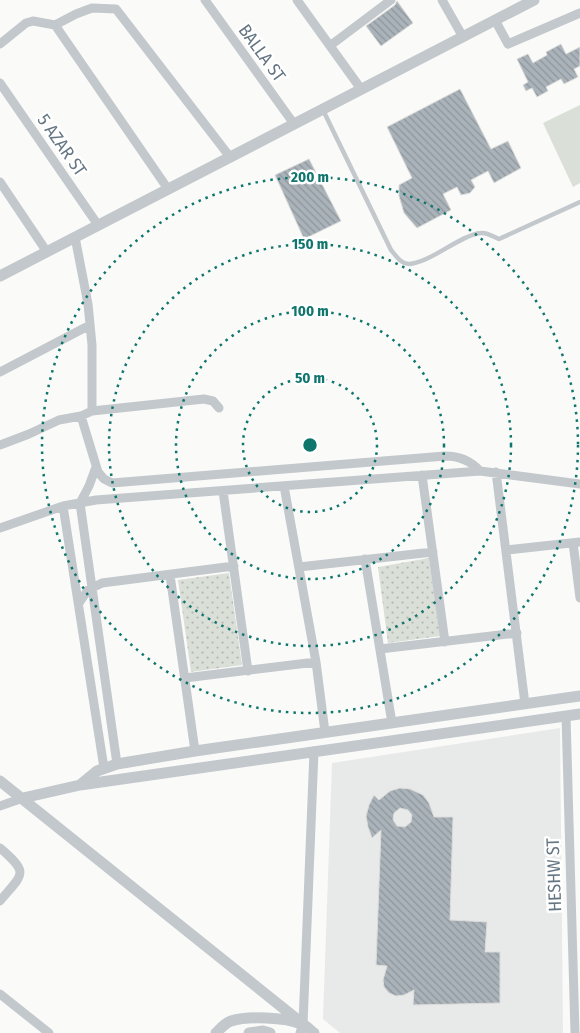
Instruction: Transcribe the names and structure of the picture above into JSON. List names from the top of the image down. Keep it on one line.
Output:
{"streets":{"street":["BALLA ST","5 AZAR ST","HESHW ST"]},"rings":["200 m","150 m","100 m","50 m"]}
